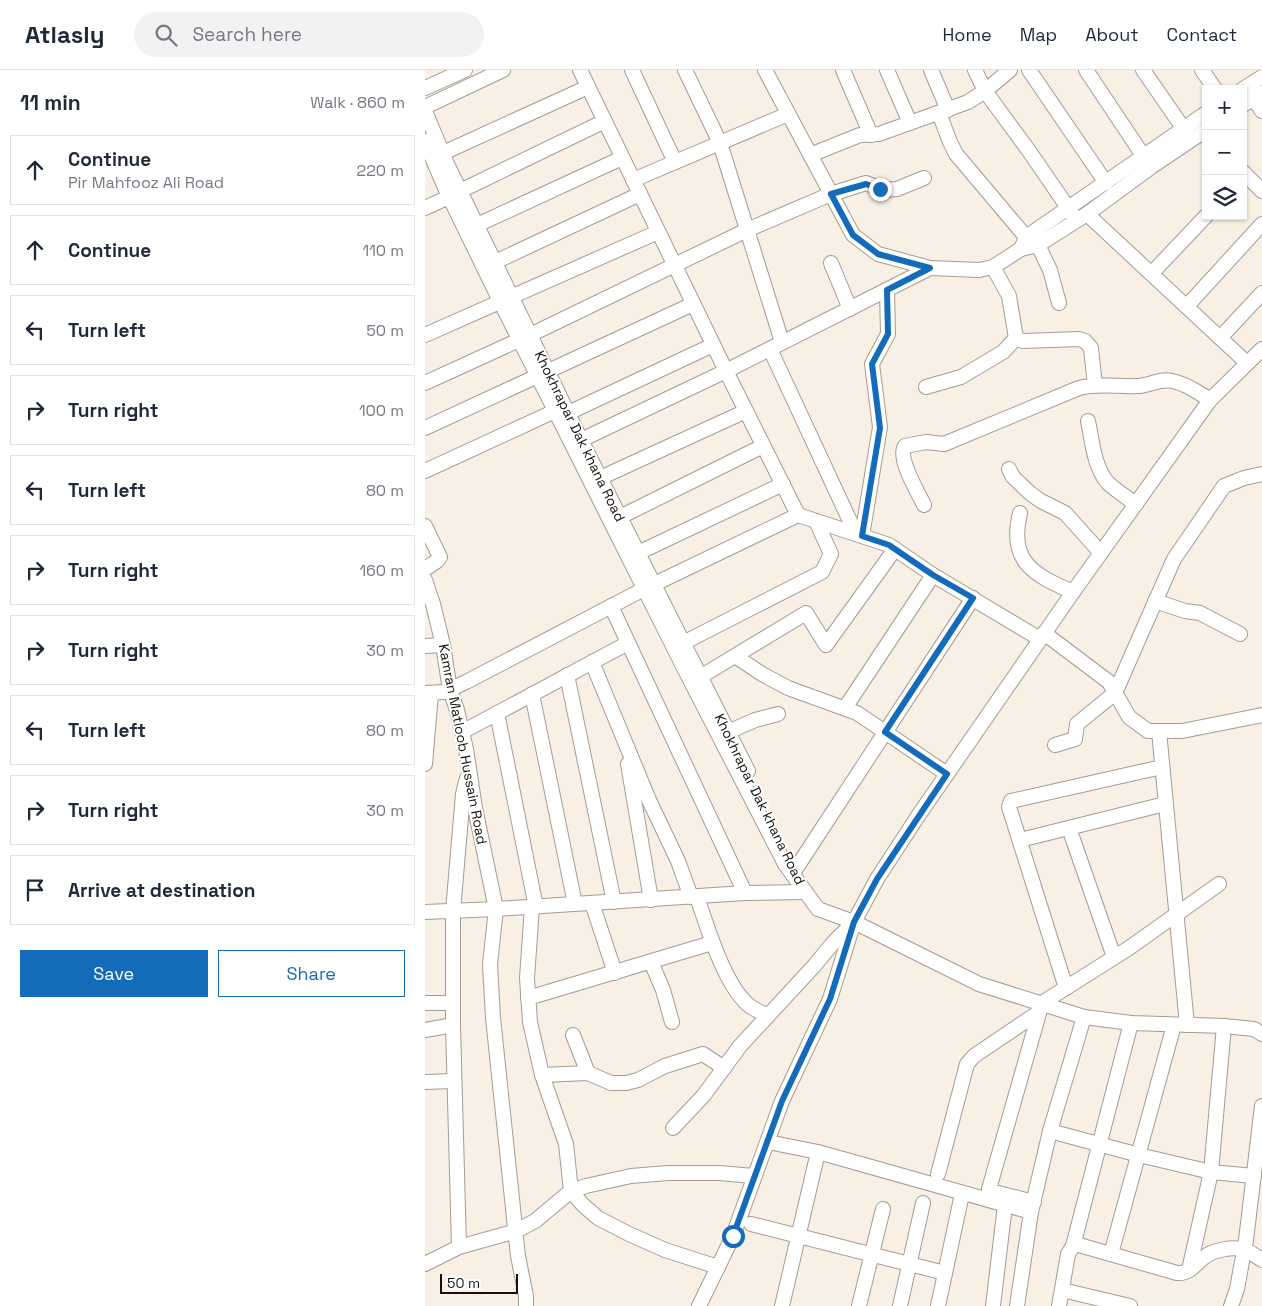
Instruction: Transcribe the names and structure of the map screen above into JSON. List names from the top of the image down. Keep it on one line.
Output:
{"streets":{"street":["Khokhrapar Dak khana Road","Kamran Matloob Hussain Road"]},"scale_bar":"50 m","page":{"header":"Atlasly","search":"Search here","nav":["Home","Map","About","Contact"],"heading":["11 min","Walk · 860 m"],"map_buttons":["+","−"],"list":[["Continue","Pir Mahfooz Ali Road","220 m"],["Continue","110 m"],["Turn left","50 m"],["Turn right","100 m"],["Turn left","80 m"],["Turn right","160 m"],["Turn right","30 m"],["Turn left","80 m"],["Turn right","30 m"],"Arrive at destination"],"buttons":["Save","Share"],"scale":"50 m"}}
